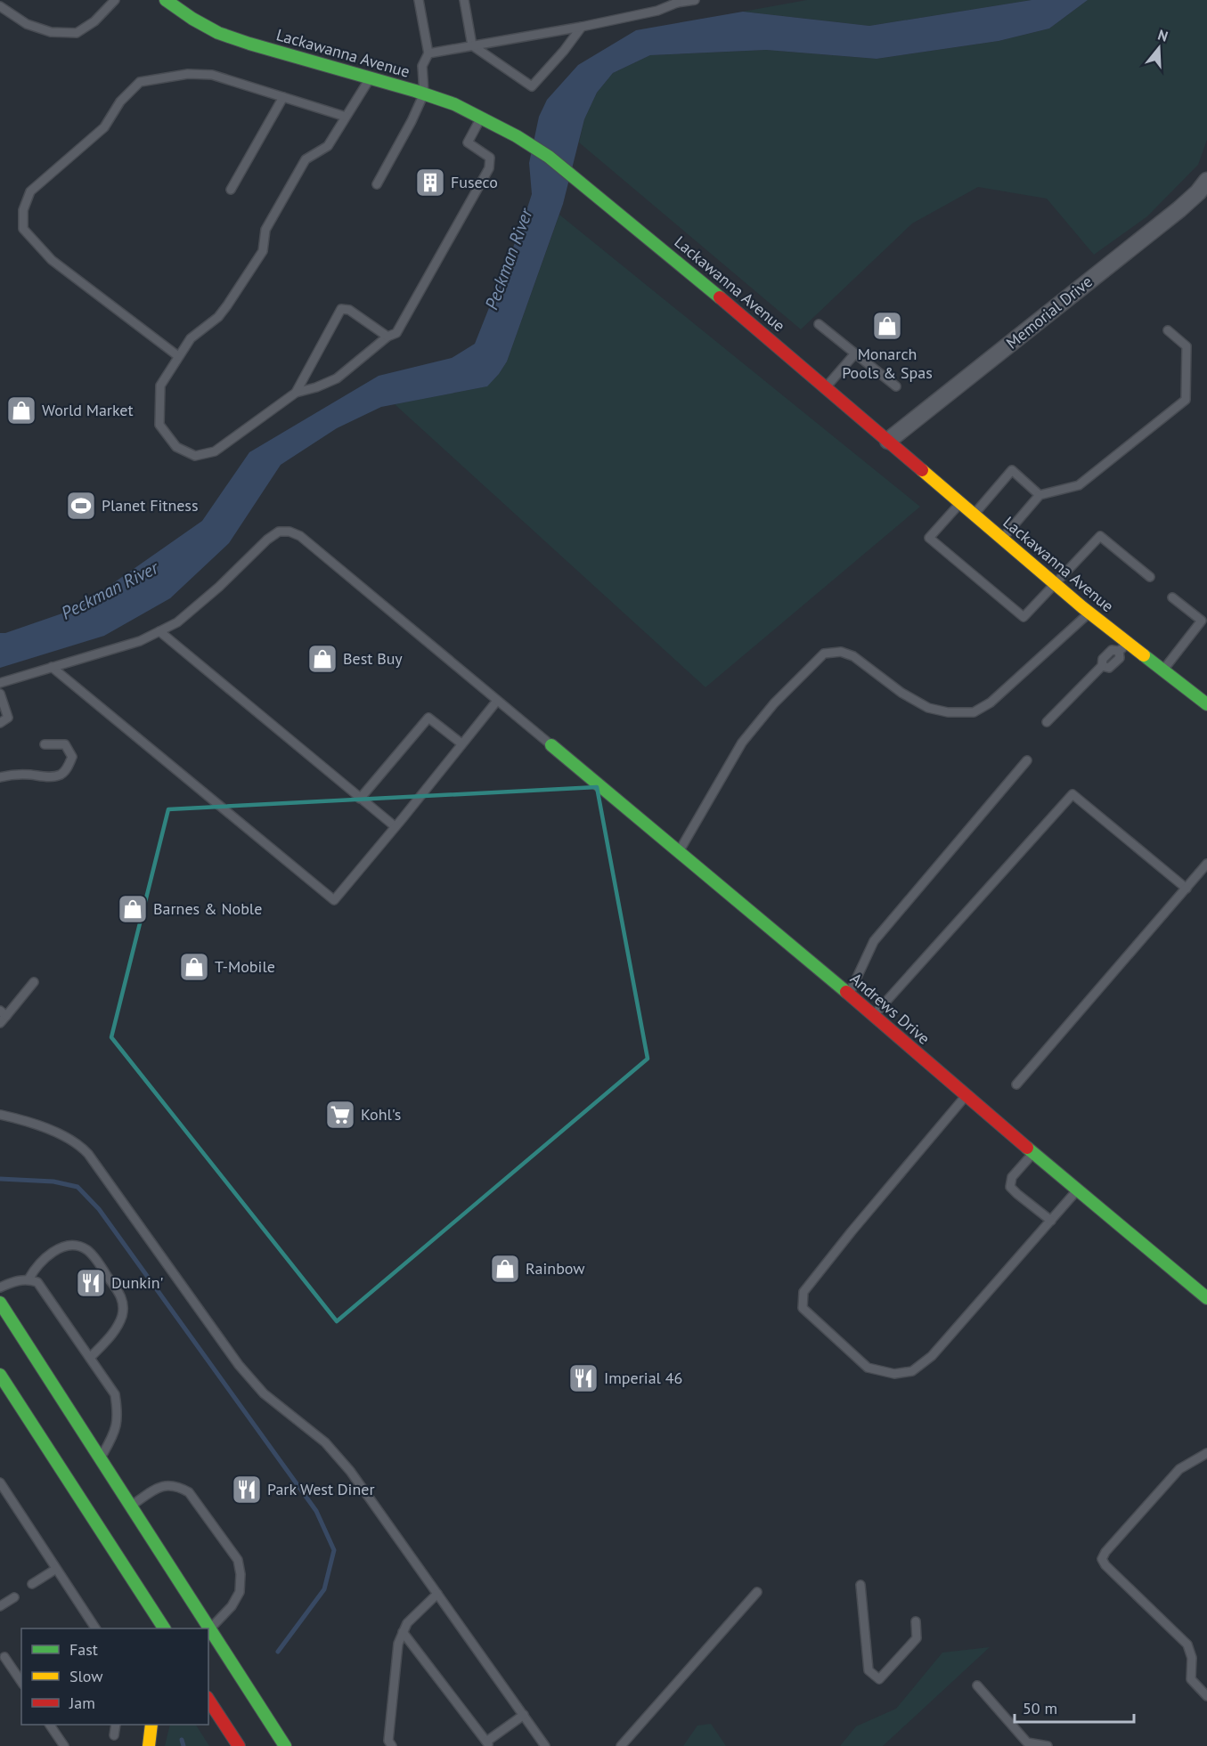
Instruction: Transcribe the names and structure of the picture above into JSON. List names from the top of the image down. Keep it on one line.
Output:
{"streets":{"main road":["Lackawanna Avenue","Andrews Drive"],"street":["Memorial Drive"]},"crossings":[["Lackawanna Avenue","Memorial Drive"]],"water":["Peckman River"],"places":{"building":["Fuseco"],"shop":["Monarch Pools & Spas","World Market","Best Buy","Barnes & Noble","T-Mobile","Rainbow"],"sports":["Planet Fitness"],"supermarket":["Kohl's"],"restaurant":["Dunkin'","Imperial 46","Park West Diner"]},"legend":["Fast","Slow","Jam"],"scale_bar":"50 m","north":"top"}
